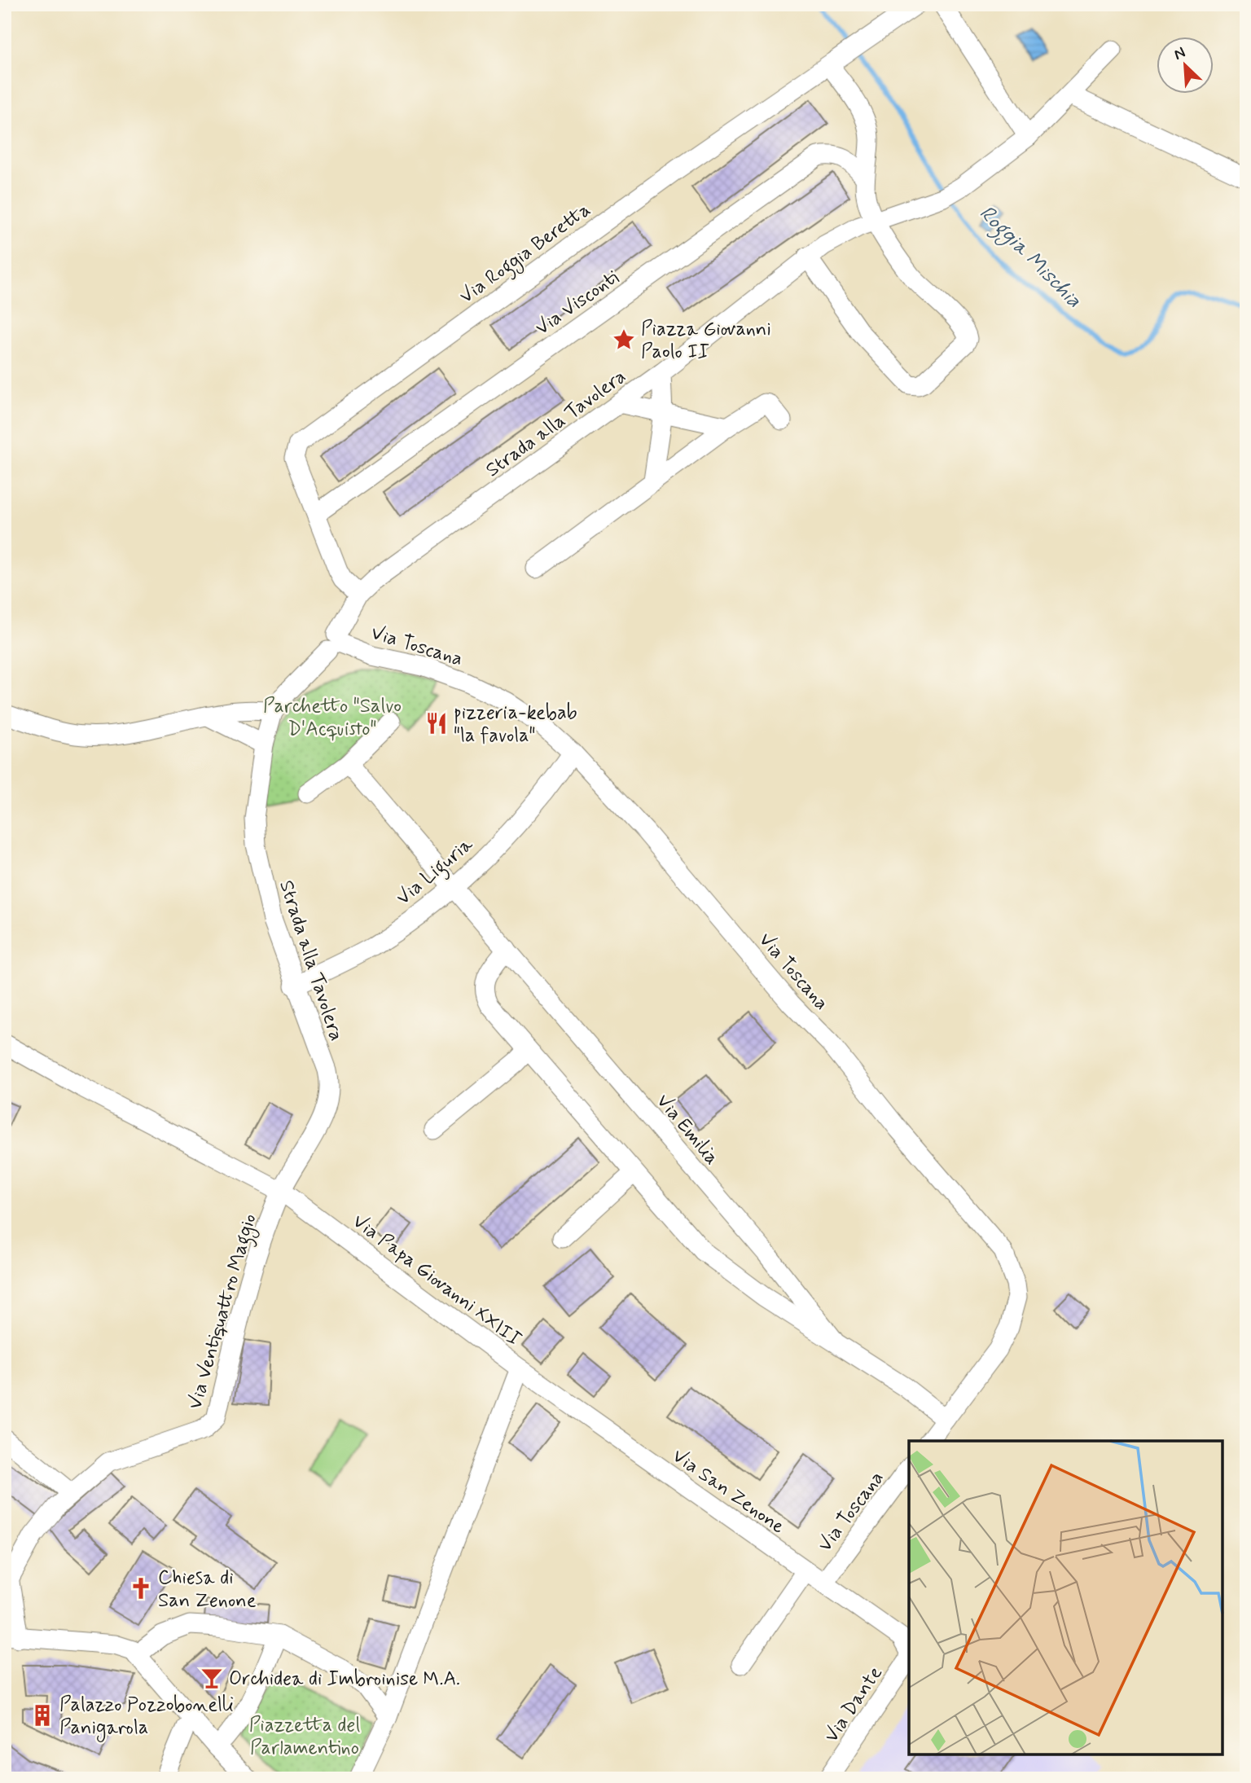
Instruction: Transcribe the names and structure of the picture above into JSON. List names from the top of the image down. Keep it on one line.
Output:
{"streets":{"street":["Via Roggia Beretta","Via Visconti","Strada alla Tavolera","Via Toscana","Via Liguria","Via Emilia","Via Papa Giovanni XXIII","Via Ventiquattro Maggio","Via San Zenone","Via Dante"]},"crossings":[["Via Roggia Beretta","Via Visconti"],["Via Roggia Beretta","Strada alla Tavolera"],["Strada alla Tavolera","Via Toscana"],["Strada alla Tavolera","Via Liguria"],["Strada alla Tavolera","Via Papa Giovanni XXIII"],["Strada alla Tavolera","Via Ventiquattro Maggio"],["Via Toscana","Via Liguria"],["Via Toscana","Via Emilia"],["Via Toscana","Via San Zenone"],["Via Liguria","Via Emilia"],["Via Papa Giovanni XXIII","Via Ventiquattro Maggio"],["Via Papa Giovanni XXIII","Via San Zenone"],["Via San Zenone","Via Dante"]],"water":["Roggia Mischia"],"parks":["Parchetto \"Salvo D'Acquisto\"","Piazzetta del Parlamentino"],"places":{"place":["Piazza Giovanni Paolo II"],"restaurant":["pizzeria-kebab \"la favola\""],"church":["Chiesa di San Zenone"],"bar":["Orchidea di Imbroinise M.A."],"building":["Palazzo Pozzobonelli Panigarola"]},"north":"top left"}
